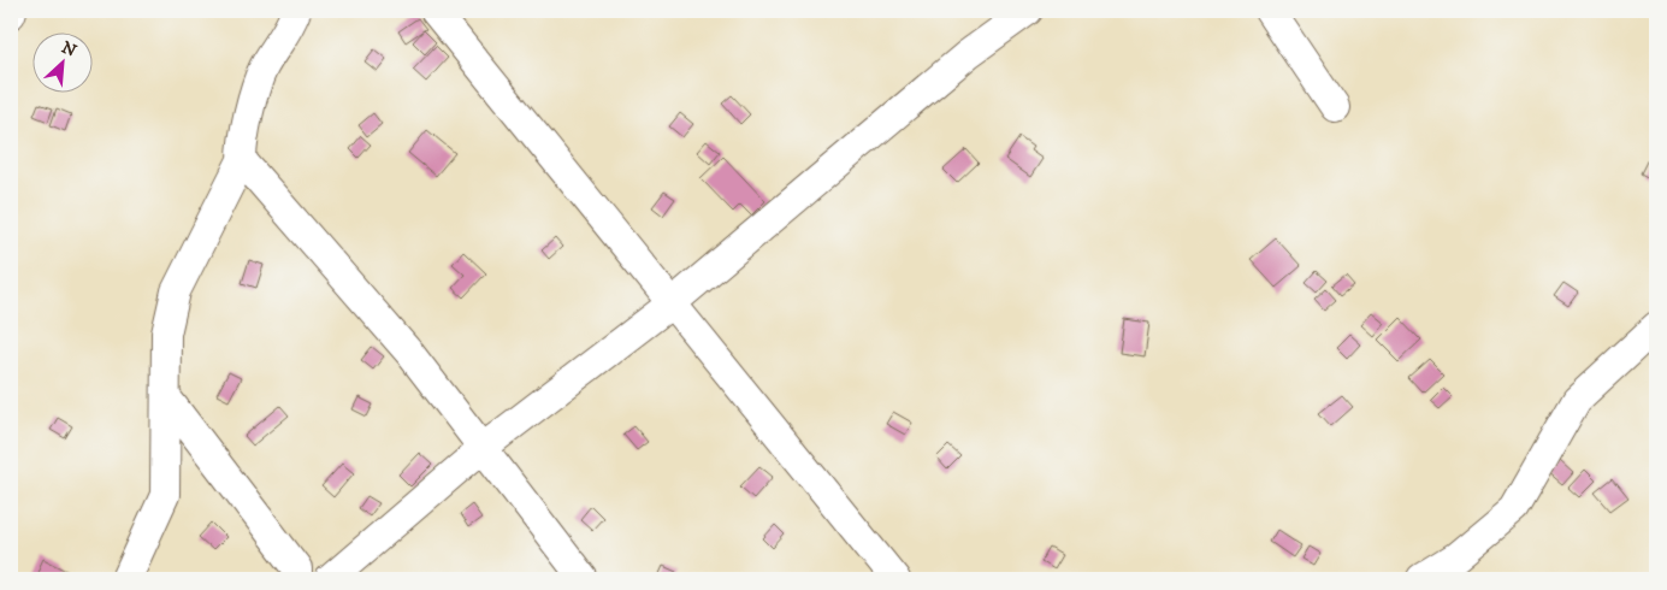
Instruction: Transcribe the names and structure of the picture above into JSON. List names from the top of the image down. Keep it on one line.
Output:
{"north":"top right"}
